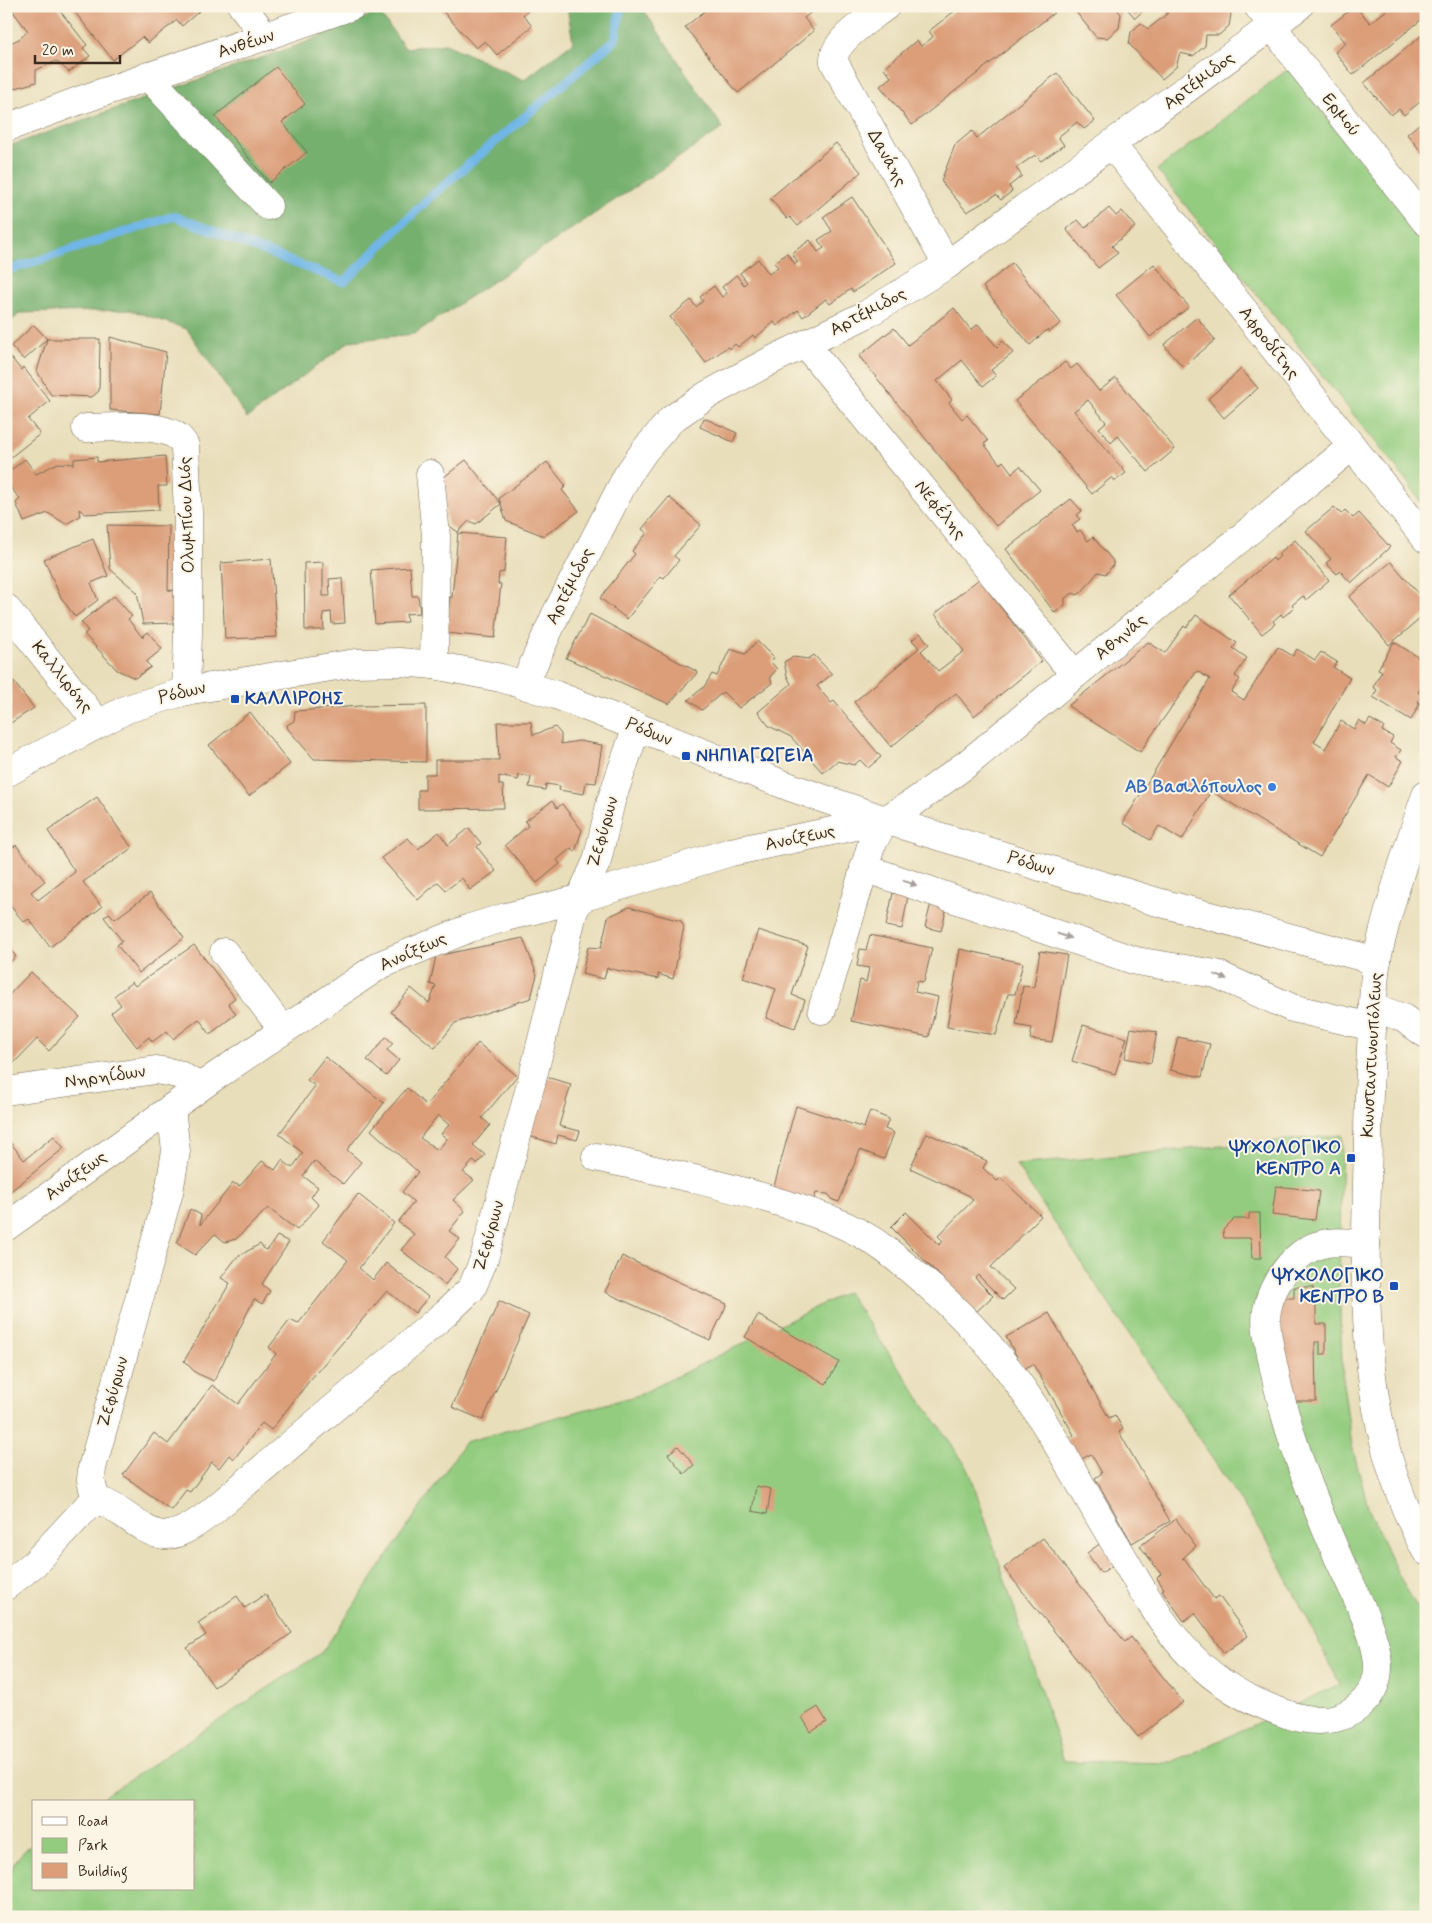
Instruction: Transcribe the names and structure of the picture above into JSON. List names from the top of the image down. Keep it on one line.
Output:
{"streets":{"street":["Ανθέων","Αρτέμιδος","Ερμού","Δανάης","Αφροδίτης","Νεφέλης","Ολυμπίου Διός","Αθηνάς","Καλλιρόης","Ρόδων","Ζεφύρων","Ανοίξεως","Κωνσταντινουπόλεως","Νηρηίδων"]},"crossings":[["Αρτέμιδος","Ερμού"],["Αρτέμιδος","Δανάης"],["Αρτέμιδος","Αφροδίτης"],["Αρτέμιδος","Νεφέλης"],["Αρτέμιδος","Ρόδων"],["Αφροδίτης","Αθηνάς"],["Νεφέλης","Αθηνάς"],["Ολυμπίου Διός","Ρόδων"],["Αθηνάς","Ρόδων"],["Αθηνάς","Ανοίξεως"],["Καλλιρόης","Ρόδων"],["Ρόδων","Ζεφύρων"],["Ρόδων","Ανοίξεως"],["Ρόδων","Κωνσταντινουπόλεως"],["Ζεφύρων","Ανοίξεως"],["Ανοίξεως","Νηρηίδων"]],"places":{"transit":["ΚΑΛΛΙΡΟΗΣ","ΝΗΠΙΑΓΩΓΕΙΑ","ΨΥΧΟΛΟΓΙΚΟ ΚΕΝΤΡΟ A","ΨΥΧΟΛΟΓΙΚΟ ΚΕΝΤΡΟ B"],"other":["ΑΒ Βασιλόπουλος"]},"legend":["Road","Park","Building"],"scale_bar":"20 m"}
